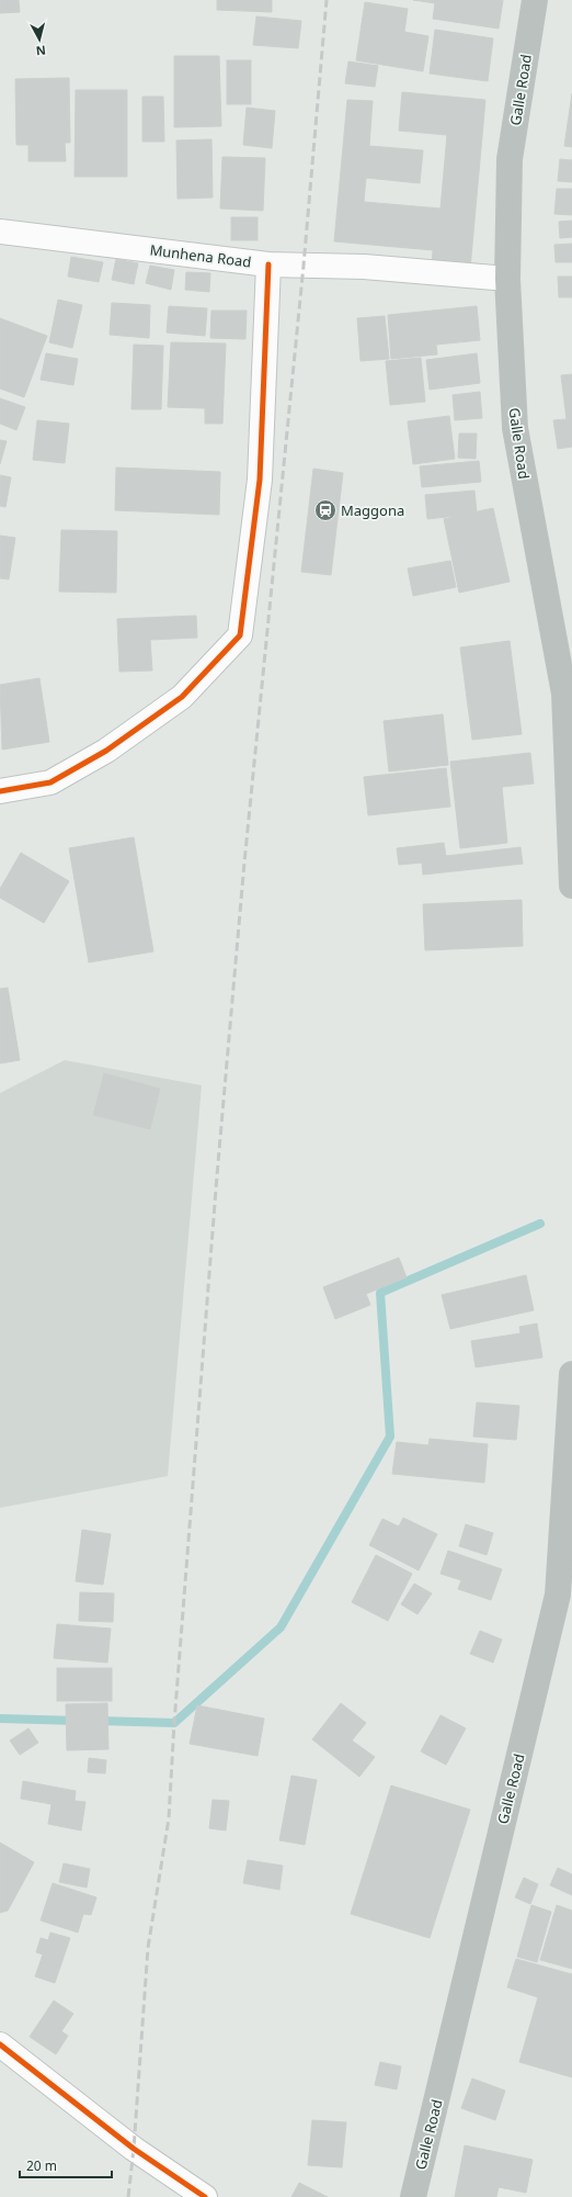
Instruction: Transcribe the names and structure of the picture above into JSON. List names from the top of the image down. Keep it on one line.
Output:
{"streets":{"highway":["Galle Road"],"street":["Munhena Road"]},"crossings":[["Galle Road","Munhena Road"]],"places":{"station":["Maggona"]},"scale_bar":"20 m","north":"bottom"}
